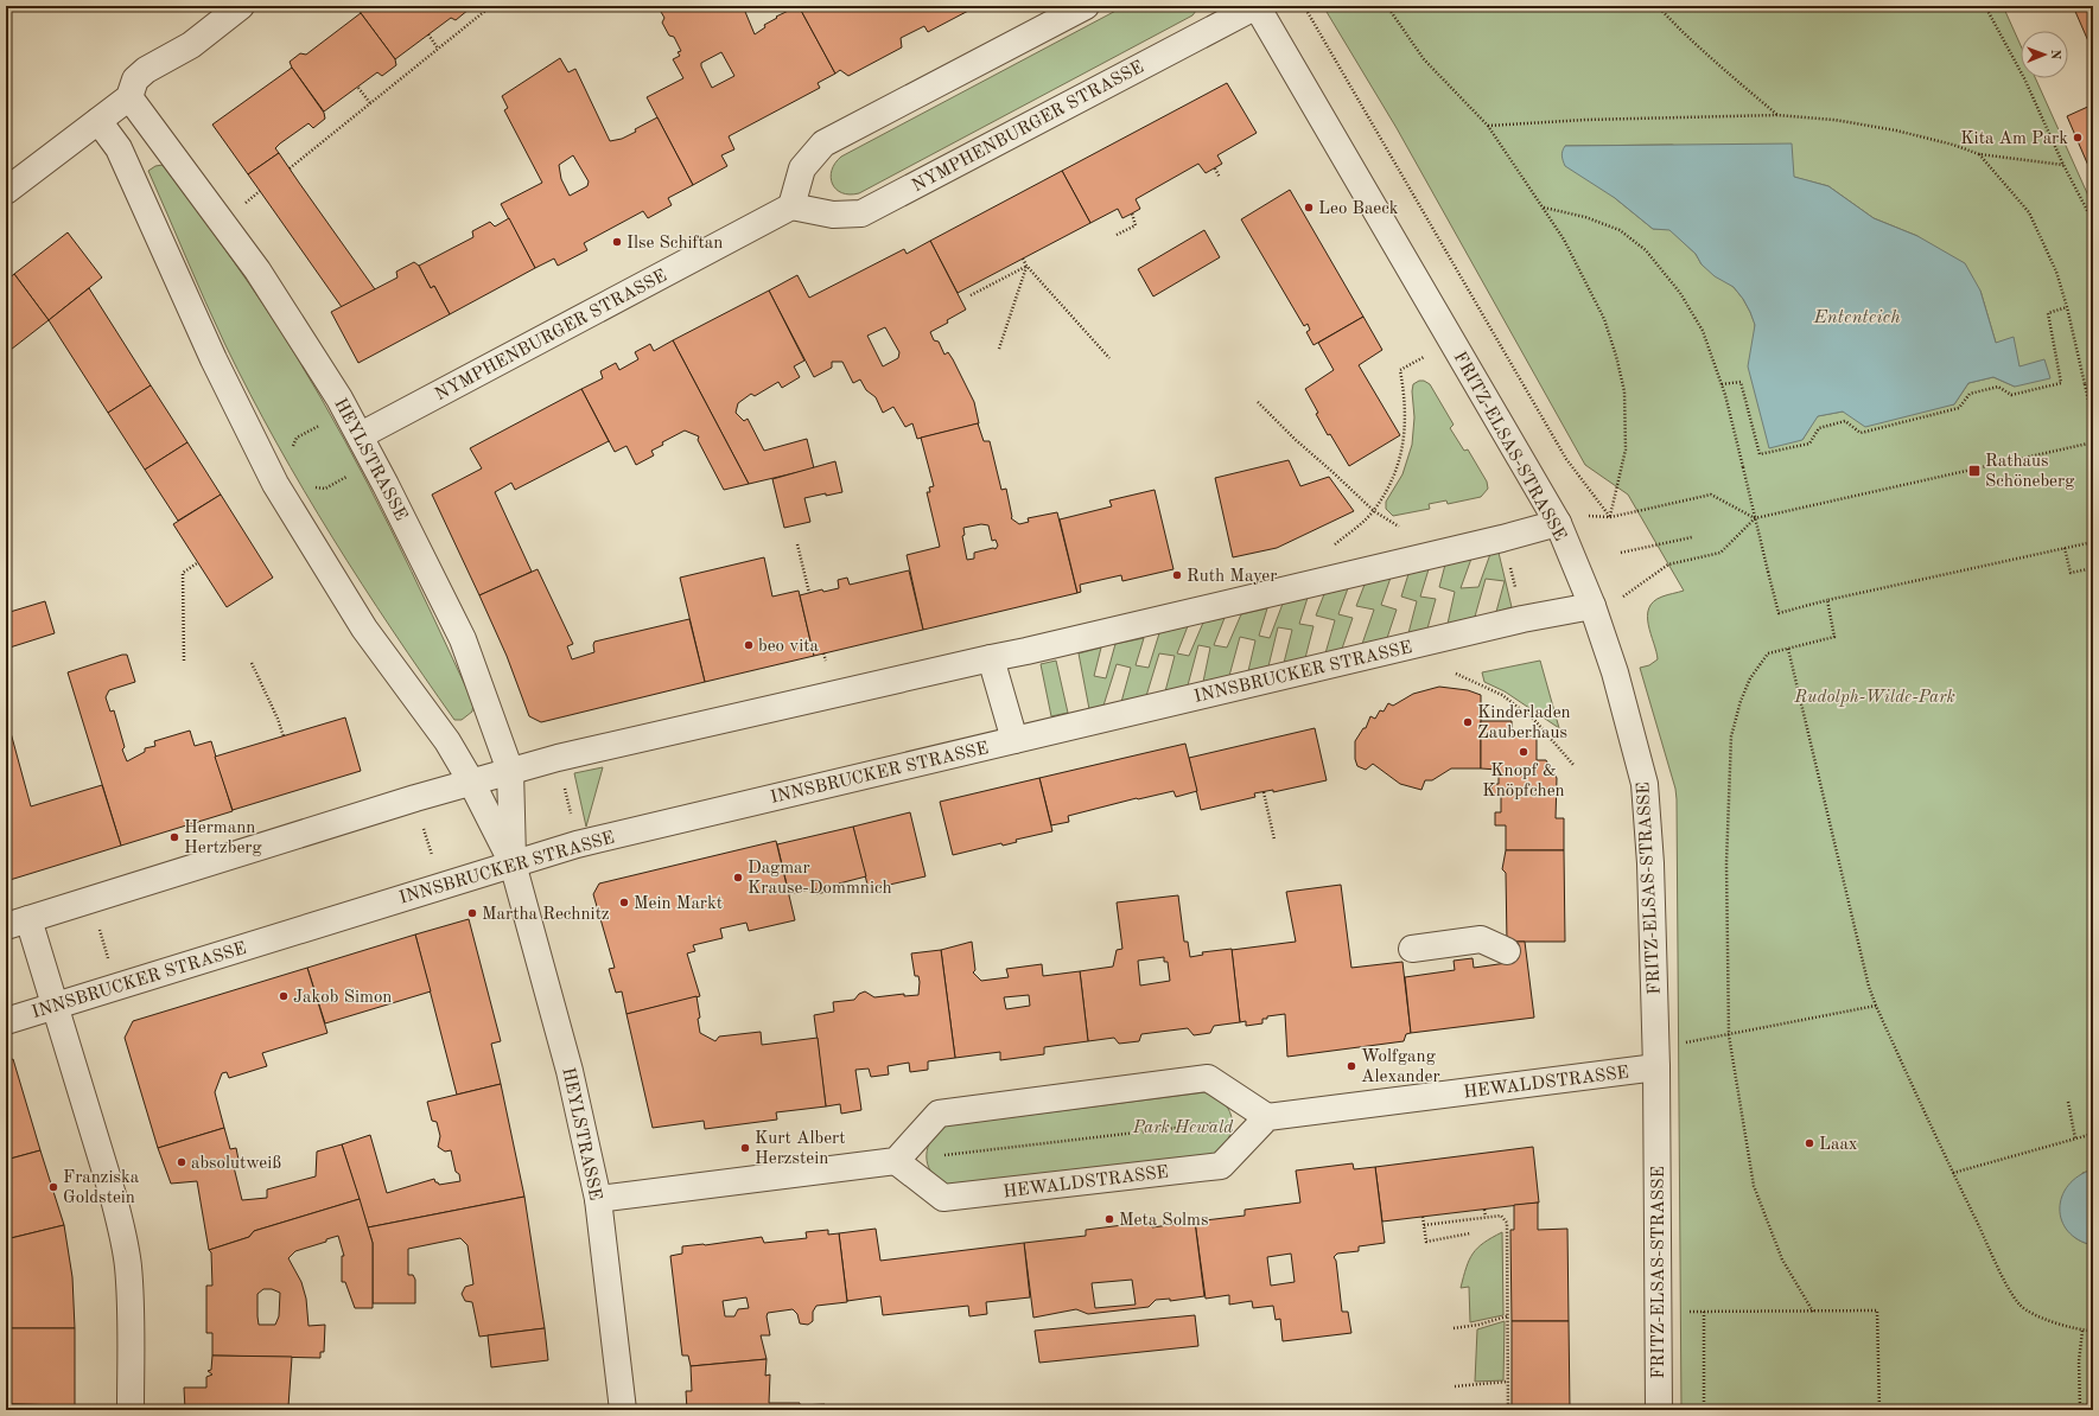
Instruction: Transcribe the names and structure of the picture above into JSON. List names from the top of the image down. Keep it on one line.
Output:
{"streets":{"street":["NYMPHENBURGER STRASSE","FRITZ-ELSAS-STRASSE","HEYLSTRASSE","INNSBRUCKER STRASSE","HEWALDSTRASSE"]},"crossings":[["NYMPHENBURGER STRASSE","FRITZ-ELSAS-STRASSE"],["NYMPHENBURGER STRASSE","HEYLSTRASSE"],["FRITZ-ELSAS-STRASSE","INNSBRUCKER STRASSE"],["FRITZ-ELSAS-STRASSE","HEWALDSTRASSE"],["HEYLSTRASSE","INNSBRUCKER STRASSE"]],"water":["Ententeich"],"parks":["Rudolph-Wilde-Park","Park Hewald"],"places":{"other":["Kita Am Park","Leo Baeck","Ilse Schiftan","Ruth Mayer","beo vita","Kinderladen Zauberhaus","Knopf & Knöpfchen","Hermann Hertzberg","Dagmar Krause-Dommnich","Mein Markt","Martha Rechnitz","Jakob Simon","Wolfgang Alexander","Laax","Kurt Albert Herzstein","absolutweiß","Franziska Goldstein","Meta Solms"],"transit":["Rathaus Schöneberg"]},"north":"right"}
